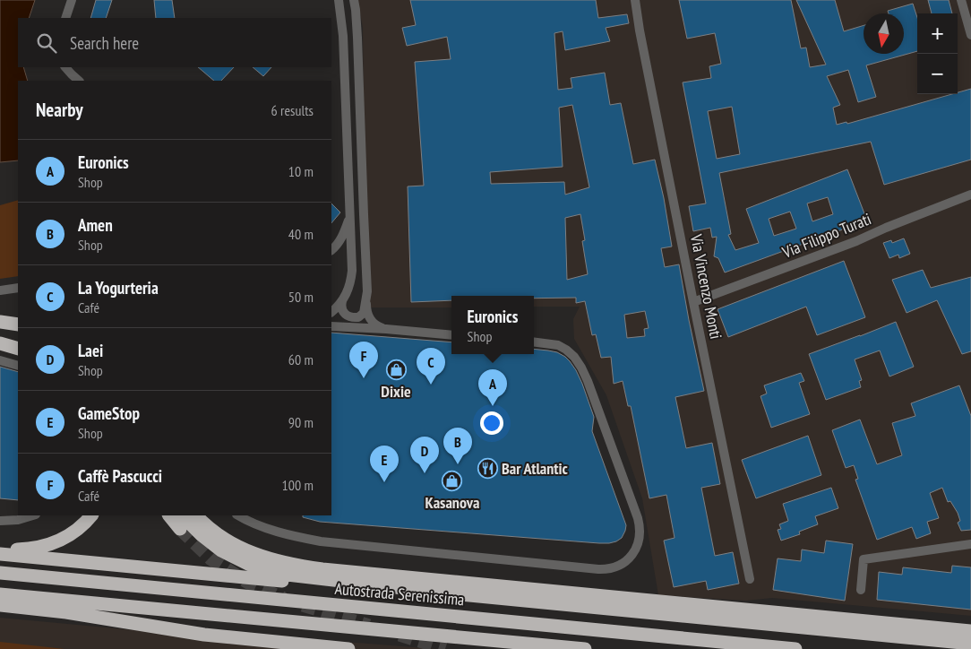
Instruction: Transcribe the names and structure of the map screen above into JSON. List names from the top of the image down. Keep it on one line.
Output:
{"streets":{"highway":["Autostrada Serenissima"],"street":["Via Filippo Turati","Via Vincenzo Monti"]},"crossings":[["Via Filippo Turati","Via Vincenzo Monti"]],"places":{"shop":["Dixie","Kasanova"],"restaurant":["Bar Atlantic"]},"north":"bottom","page":{"map_buttons":["+","−"],"search":"Search here","heading":["Nearby","6 results"],"list":[{"mark":"A","name":"Euronics","note":"Shop","value":"10 m"},{"mark":"B","name":"Amen","note":"Shop","value":"40 m"},{"mark":"C","name":"La Yogurteria","note":"Café","value":"50 m"},{"mark":"D","name":"Laei","note":"Shop","value":"60 m"},{"mark":"E","name":"GameStop","note":"Shop","value":"90 m"},{"mark":"F","name":"Caffè Pascucci","note":"Café","value":"100 m"}],"popup":["Euronics","Shop"],"pins":["F","C","A","B","D","E"]}}
